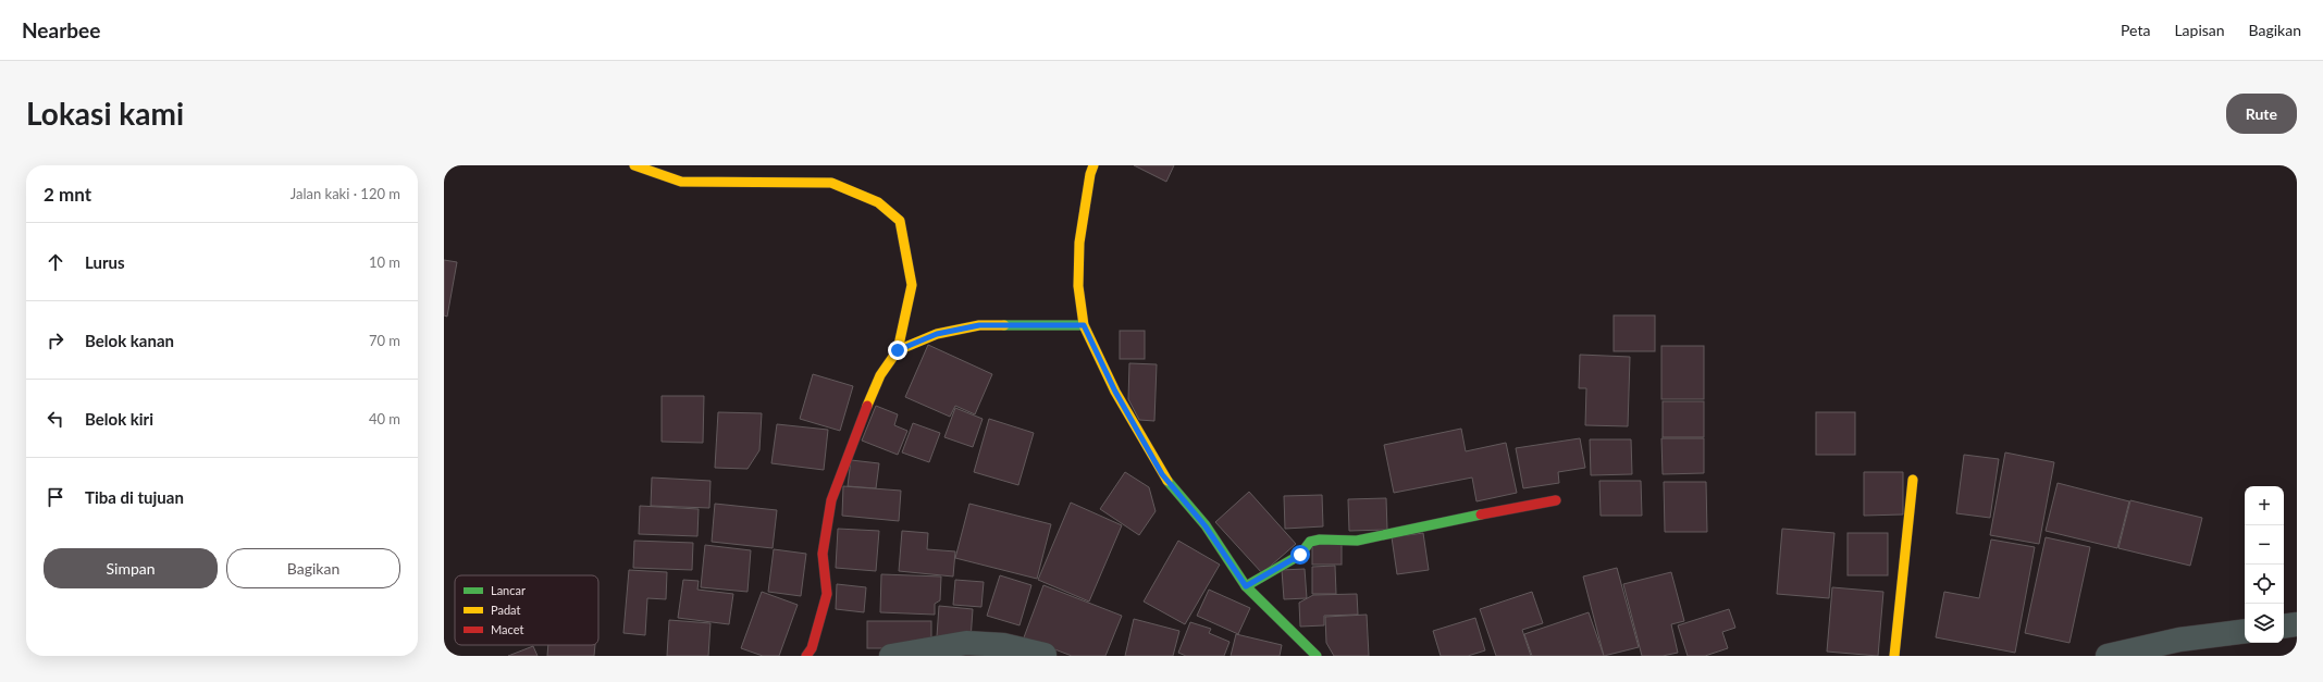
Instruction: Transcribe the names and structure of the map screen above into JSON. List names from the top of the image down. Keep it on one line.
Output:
{"legend":["Lancar","Padat","Macet"],"page":{"header":"Nearbee","nav":["Peta","Lapisan","Bagikan"],"buttons":["Rute",["Simpan","Bagikan"]],"title":"Lokasi kami","heading":["2 mnt","Jalan kaki · 120 m"],"list":[["Lurus","10 m"],["Belok kanan","70 m"],["Belok kiri","40 m"],"Tiba di tujuan"],"map_buttons":["+","−"]}}
